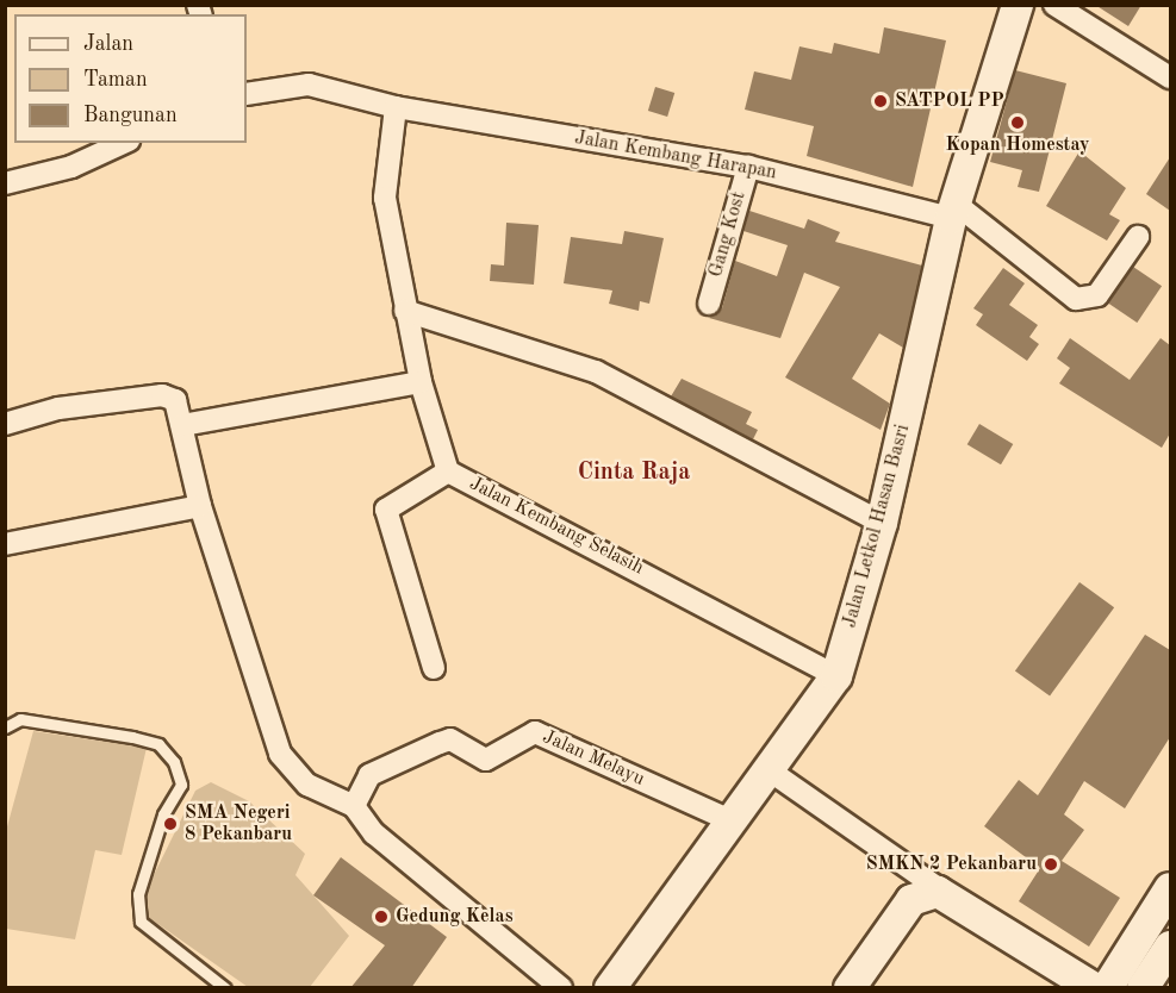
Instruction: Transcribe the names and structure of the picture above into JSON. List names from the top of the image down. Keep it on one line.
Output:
{"streets":{"street":["Jalan Kembang Harapan","Gang Kost","Jalan Kembang Selasih","Jalan Letkol Hasan Basri","Jalan Melayu"]},"crossings":[["Jalan Kembang Harapan","Gang Kost"],["Jalan Kembang Harapan","Jalan Letkol Hasan Basri"],["Jalan Kembang Selasih","Jalan Letkol Hasan Basri"],["Jalan Letkol Hasan Basri","Jalan Melayu"]],"districts":["Cinta Raja"],"places":["SATPOL PP","Kopan Homestay","SMA Negeri 8 Pekanbaru","SMKN 2 Pekanbaru","Gedung Kelas"],"legend":["Jalan","Taman","Bangunan"]}
